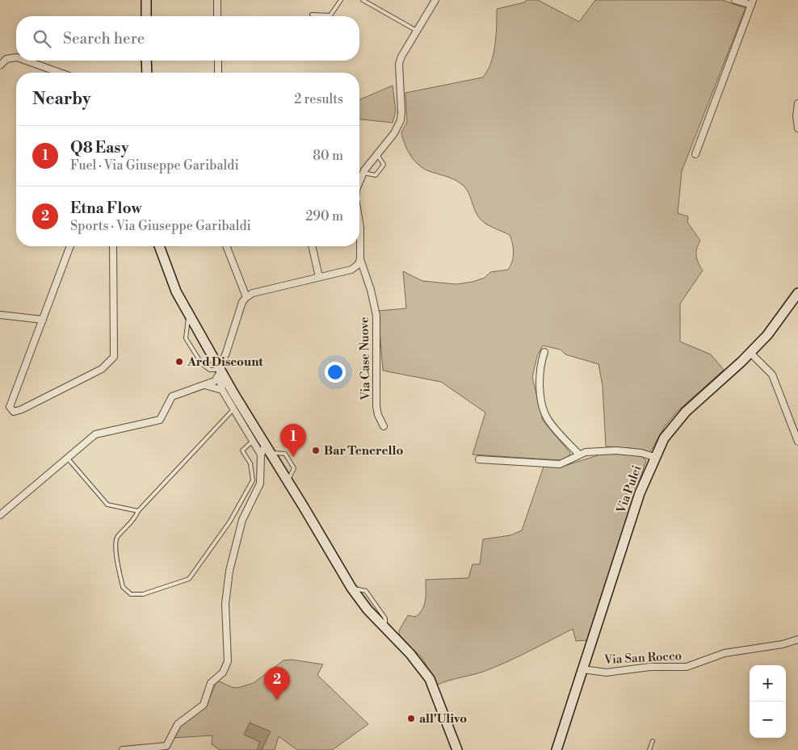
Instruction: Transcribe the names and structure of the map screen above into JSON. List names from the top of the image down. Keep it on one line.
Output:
{"streets":{"main road":["Via Pulei"],"street":["Via Case Nuove","Via San Rocco"]},"crossings":[["Via Pulei","Via San Rocco"]],"places":["Ard Discount","Bar Tenerello","all'Ulivo"],"page":{"search":"Search here","heading":["Nearby","2 results"],"list":[{"mark":"1","name":"Q8 Easy","note":"Fuel · Via Giuseppe Garibaldi","value":"80 m"},{"mark":"2","name":"Etna Flow","note":"Sports · Via Giuseppe Garibaldi","value":"290 m"}],"pins":["1","2"],"map_buttons":["+","−"]}}
